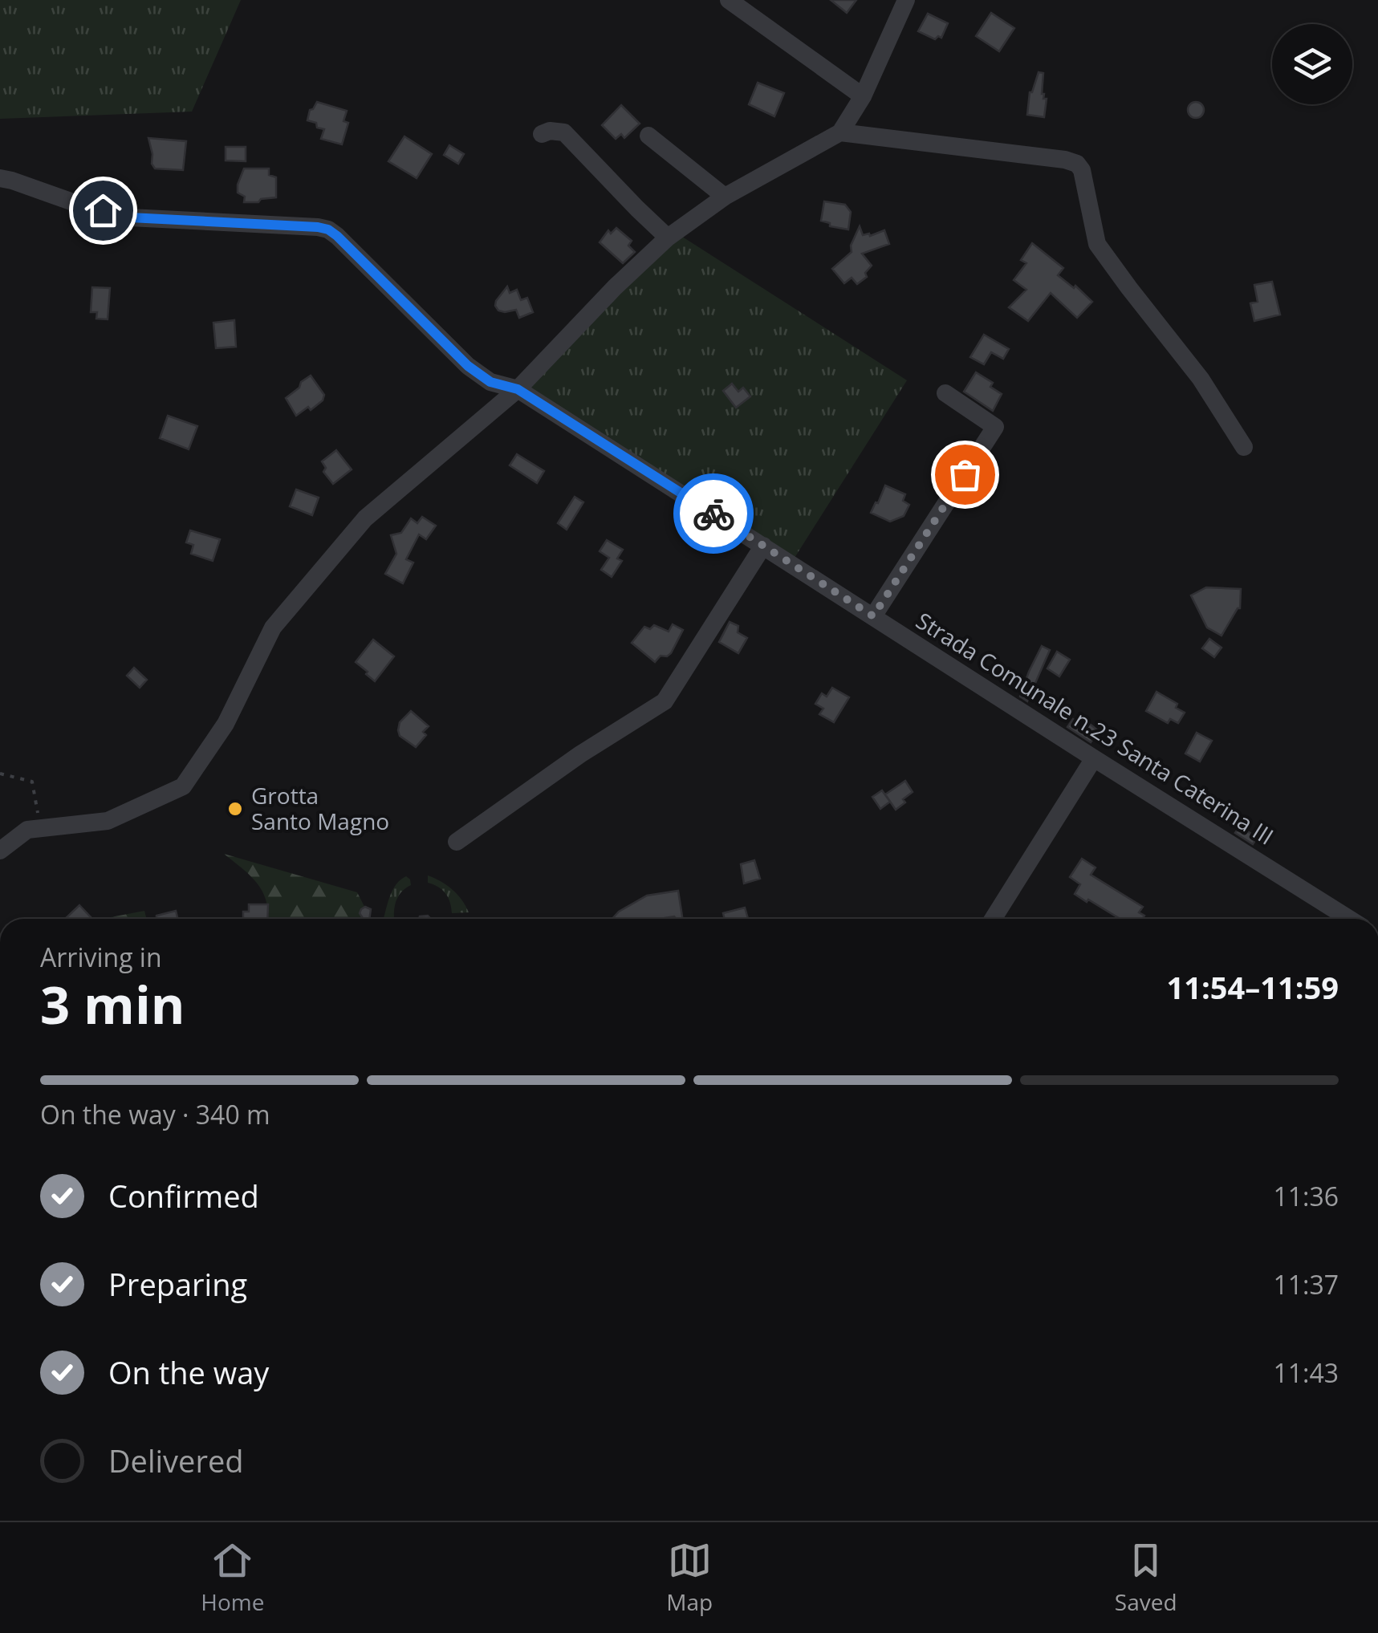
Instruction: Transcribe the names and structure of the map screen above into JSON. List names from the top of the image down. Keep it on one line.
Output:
{"streets":{"street":["Strada Comunale n.23 Santa Caterina III"]},"places":["Grotta Santo Magno"],"page":{"heading":["3 min","Arriving in","11:54–11:59"],"bar":"On the way · 340 m","list":[["Confirmed","11:36"],["Preparing","11:37"],["On the way","11:43"],"Delivered"],"tabs":["Home","Map","Saved"]}}
